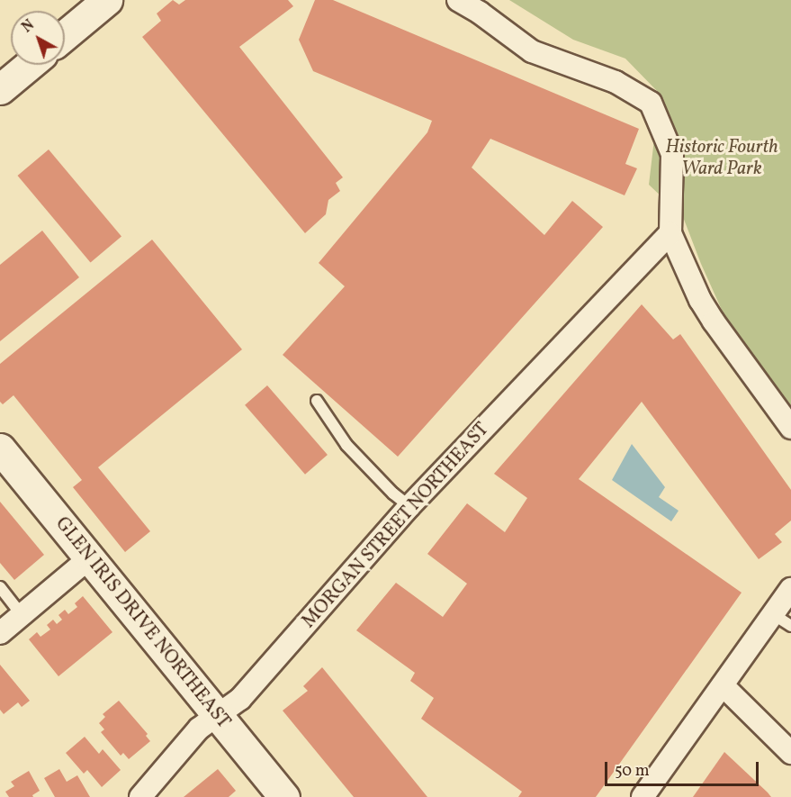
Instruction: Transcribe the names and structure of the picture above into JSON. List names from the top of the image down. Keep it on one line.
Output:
{"streets":{"street":["MORGAN STREET NORTHEAST","GLEN IRIS DRIVE NORTHEAST"]},"crossings":[["MORGAN STREET NORTHEAST","GLEN IRIS DRIVE NORTHEAST"]],"parks":["Historic Fourth Ward Park"],"scale_bar":"50 m","north":"top left"}
